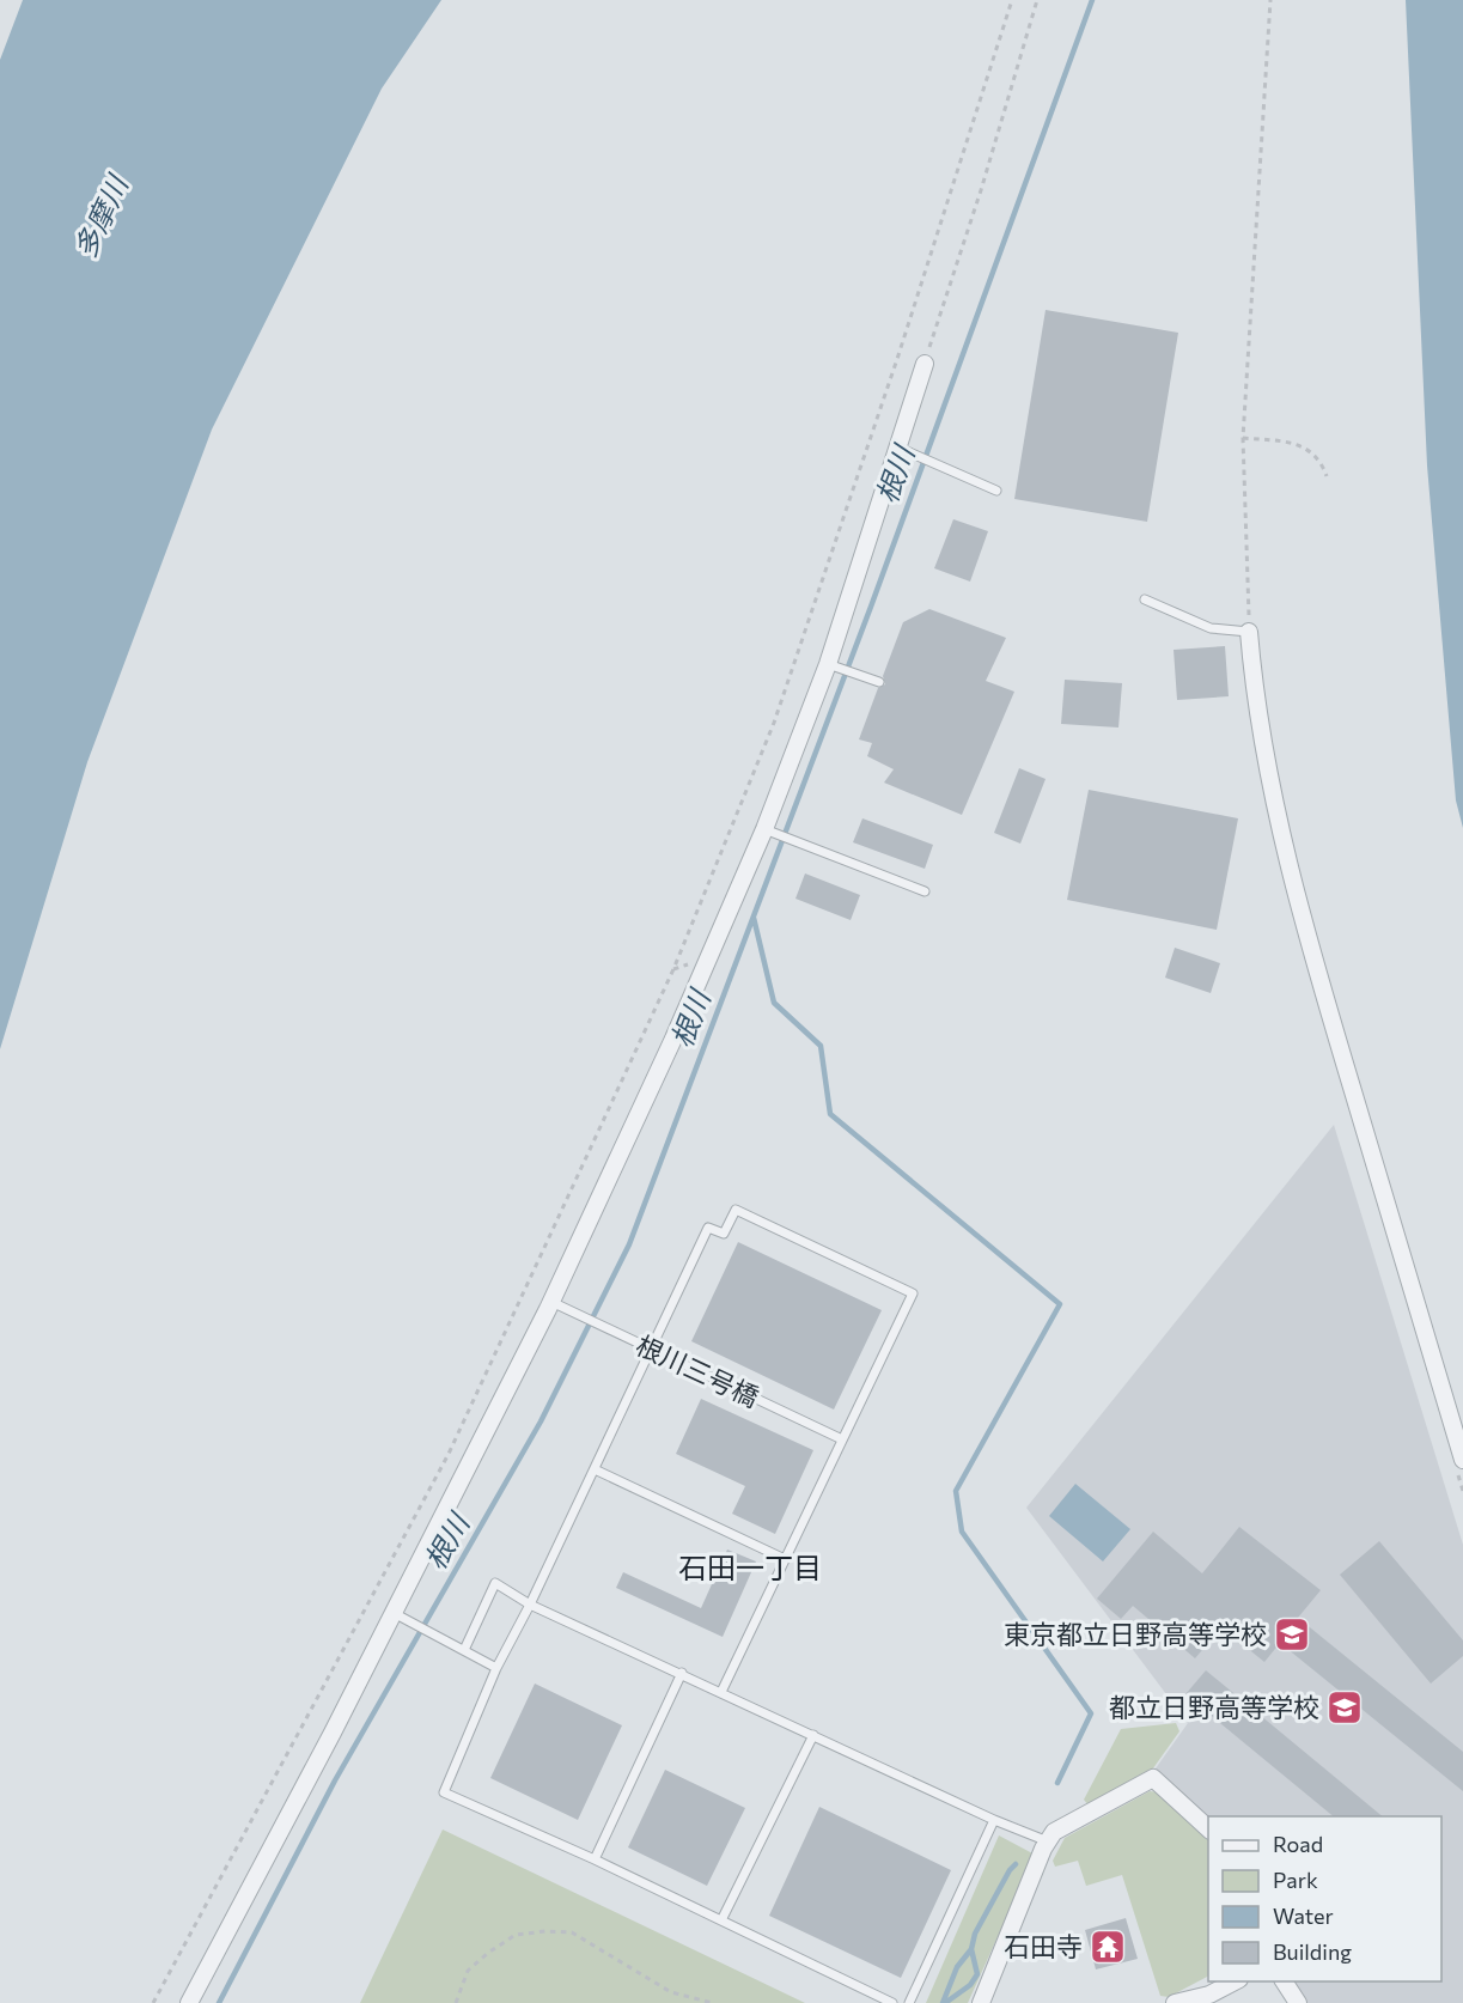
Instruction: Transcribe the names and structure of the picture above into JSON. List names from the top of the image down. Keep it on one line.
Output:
{"streets":{"lane":["根川三号橋"]},"districts":["石田一丁目"],"water":["多摩川","根川"],"places":{"school or university":["東京都立日野高等学校","都立日野高等学校"],"temple":["石田寺"]},"legend":["Road","Park","Water","Building"]}
